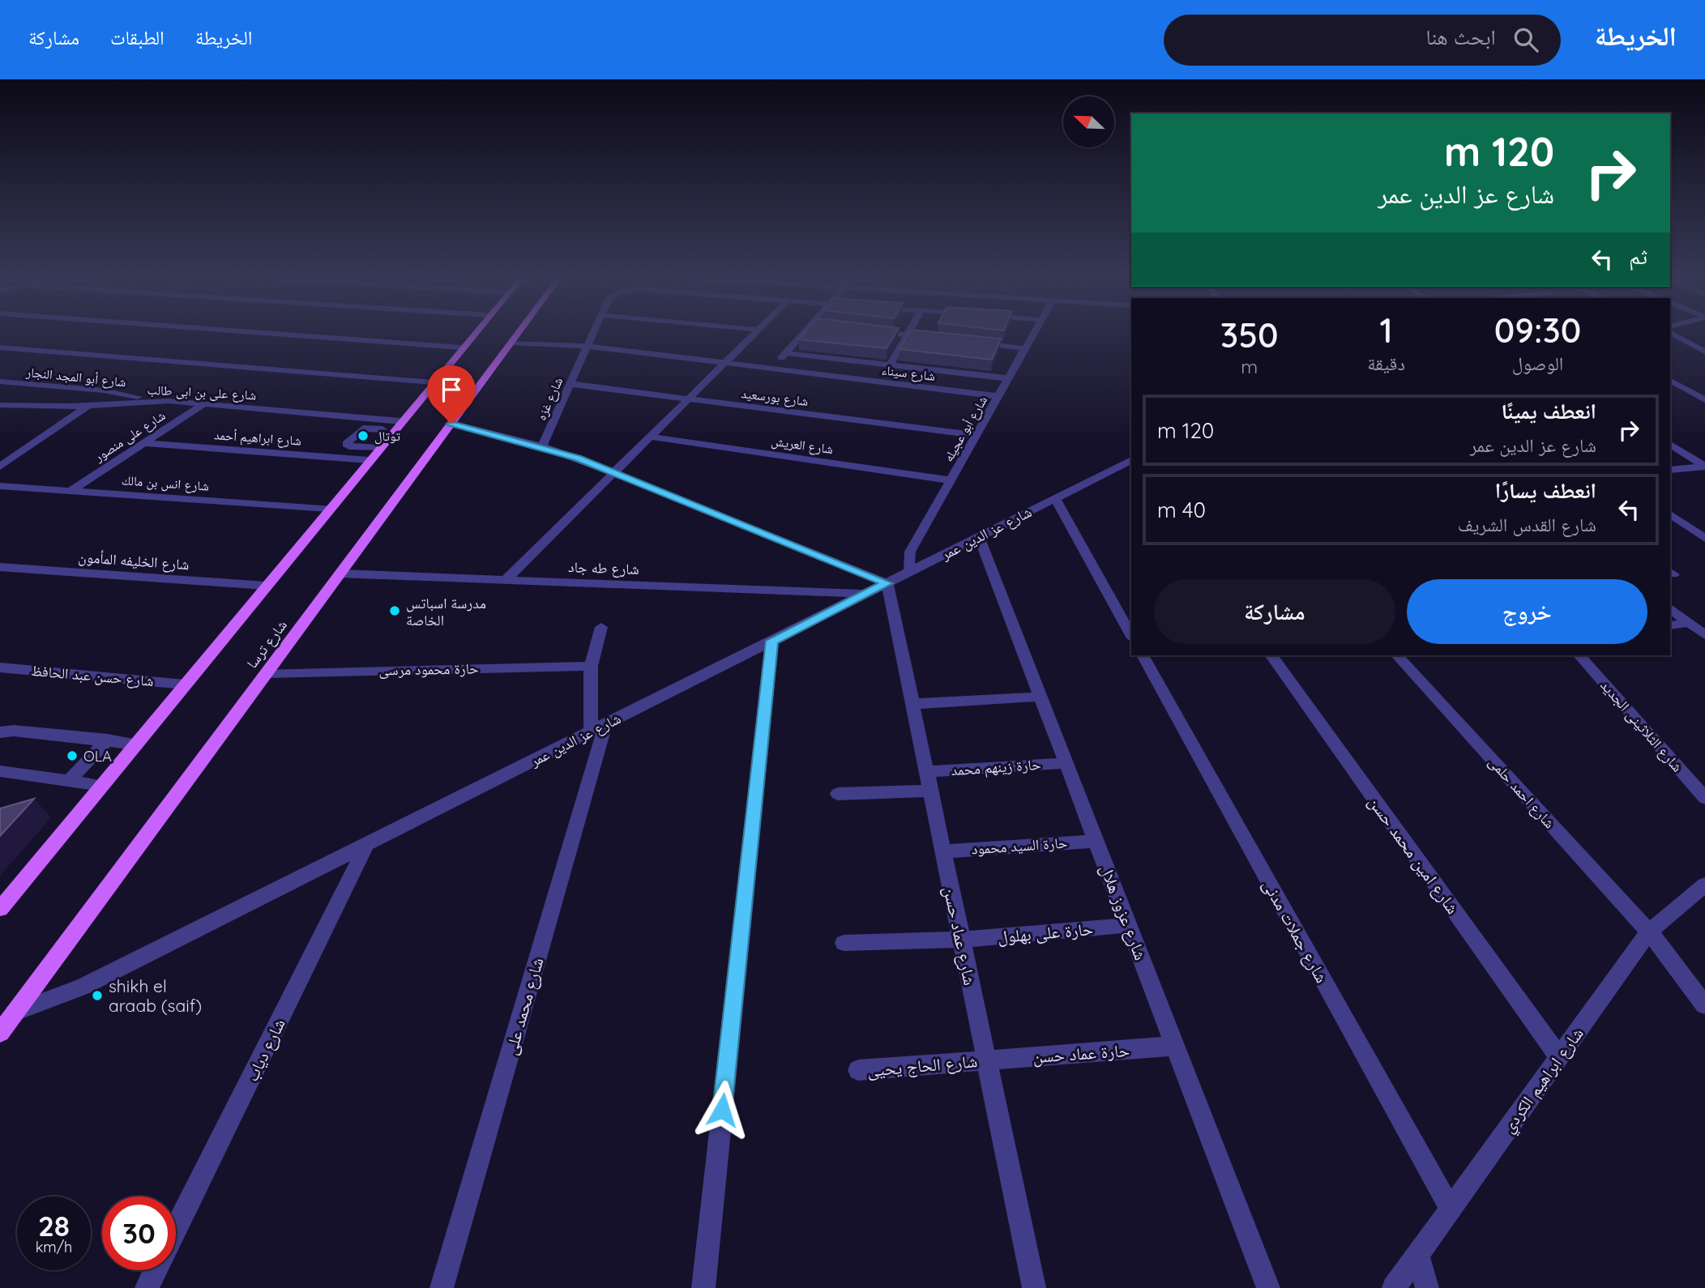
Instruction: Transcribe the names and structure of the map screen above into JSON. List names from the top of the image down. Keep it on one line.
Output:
{"streets":{"main road":["شارع ترسا"],"street":["شارع سيناء","شارع أبو المجد النجار","شارع على بن ابى طالب","شارع بورسعيد","شارع غزه","شارع أبو عجيله","شارع على منصور","شارع ابراهيم أحمد","شارع العريش","شارع انس بن مالك","شارع عز الدين عمر","شارع الخليفه المأمون","شارع طه جاد","حارة محمود مرسى","شارع حسن عبد الحافظ","شارع الثلاثينى الجديد","حارة زينهم محمد","شارع احمد حلمى","حارة السيد محمود","شارع امين محمد حسن","شارع عزوز هلال","شارع جملات مدنى","حارة على بهلول","شارع عماد حسن","شارع محمد على","شارع دياب","حارة عماد حسن","شارع الحاج يحيى","شارع ابراهيم الكردي"]},"crossings":[["شارع سيناء","شارع غزه"],["شارع سيناء","شارع أبو عجيله"],["شارع سيناء","شارع ترسا"],["شارع أبو المجد النجار","شارع على بن ابى طالب"],["شارع على بن ابى طالب","شارع على منصور"],["شارع بورسعيد","شارع غزه"],["شارع بورسعيد","شارع أبو عجيله"],["شارع أبو عجيله","شارع العريش"],["شارع أبو عجيله","شارع عز الدين عمر"],["شارع على منصور","شارع ابراهيم أحمد"],["شارع على منصور","شارع انس بن مالك"],["شارع عز الدين عمر","شارع طه جاد"],["شارع عز الدين عمر","شارع ترسا"],["شارع عز الدين عمر","شارع عزوز هلال"],["شارع عز الدين عمر","شارع عماد حسن"],["شارع عز الدين عمر","شارع محمد على"],["شارع عز الدين عمر","شارع دياب"],["شارع طه جاد","شارع ترسا"],["شارع ترسا","حارة محمود مرسى"],["حارة محمود مرسى","شارع محمد على"],["حارة زينهم محمد","شارع عزوز هلال"],["حارة زينهم محمد","شارع عماد حسن"],["شارع احمد حلمى","شارع ابراهيم الكردي"],["حارة السيد محمود","شارع عزوز هلال"],["حارة السيد محمود","شارع عماد حسن"],["شارع امين محمد حسن","شارع ابراهيم الكردي"],["شارع عزوز هلال","حارة على بهلول"],["شارع عزوز هلال","حارة عماد حسن"],["شارع جملات مدنى","شارع ابراهيم الكردي"],["حارة على بهلول","شارع عماد حسن"],["شارع عماد حسن","حارة عماد حسن"],["شارع عماد حسن","شارع الحاج يحيى"],["حارة عماد حسن","شارع الحاج يحيى"]],"places":["توتال","مدرسة اسباتس الخاصة","OLA","shikh el araab (saif)"],"north":"top left","page":{"header":"الخريطة","search":"ابحث هنا","nav":["الخريطة","الطبقات","مشاركة"],"turn":["120 m","شارع عز الدين عمر"],"then":"ثم","eta":["09:30","الوصول","1","دقيقة","350","m"],"list":[{"name":"انعطف يمينًا","note":"شارع عز الدين عمر","value":"120 m"},{"name":"انعطف يسارًا","note":"شارع القدس الشريف","value":"40 m"}],"buttons":["خروج","مشاركة"],"speed":"28 km/h","limit":"30"}}
